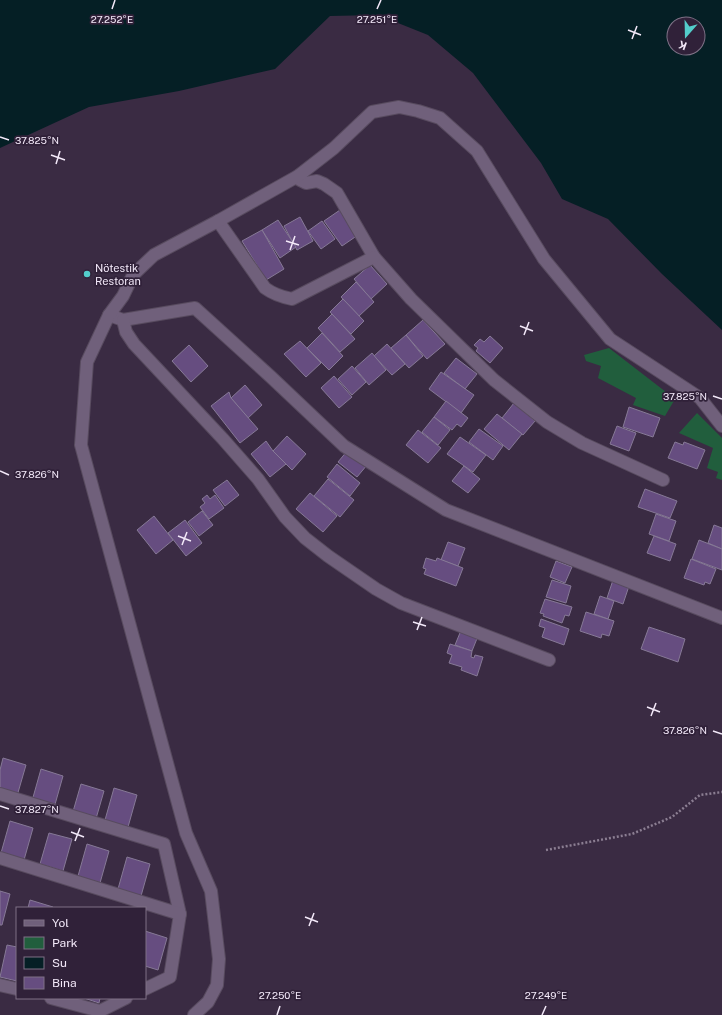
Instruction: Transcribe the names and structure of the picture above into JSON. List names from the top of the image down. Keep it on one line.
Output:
{"places":["Nötestik Restoran"],"legend":["Yol","Park","Su","Bina"],"north":"bottom","coordinates":["27.252°E","27.251°E","37.825°N","37.826°N","37.827°N","27.250°E","27.249°E"]}
